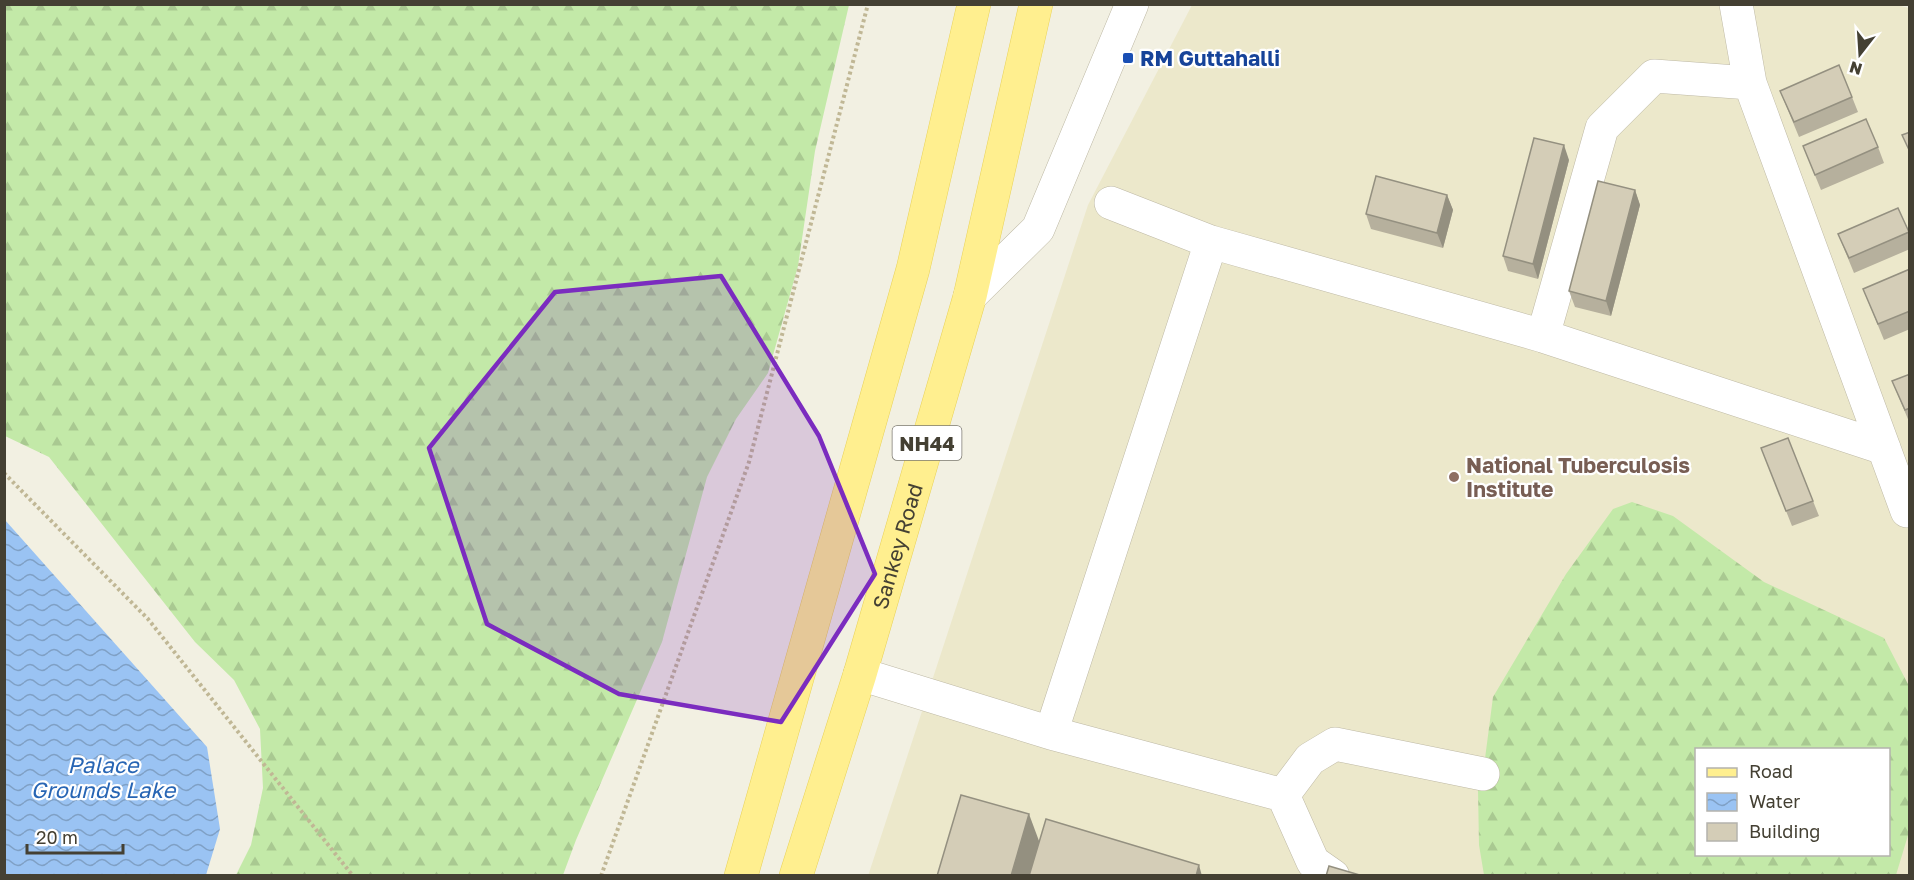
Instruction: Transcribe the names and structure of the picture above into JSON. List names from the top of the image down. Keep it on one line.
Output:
{"streets":{"main road":["NH44","Sankey Road"]},"water":["Palace Grounds Lake"],"places":{"transit":["RM Guttahalli"],"other":["National Tuberculosis Institute"]},"legend":["Road","Water","Building"],"scale_bar":"20 m","north":"bottom"}
